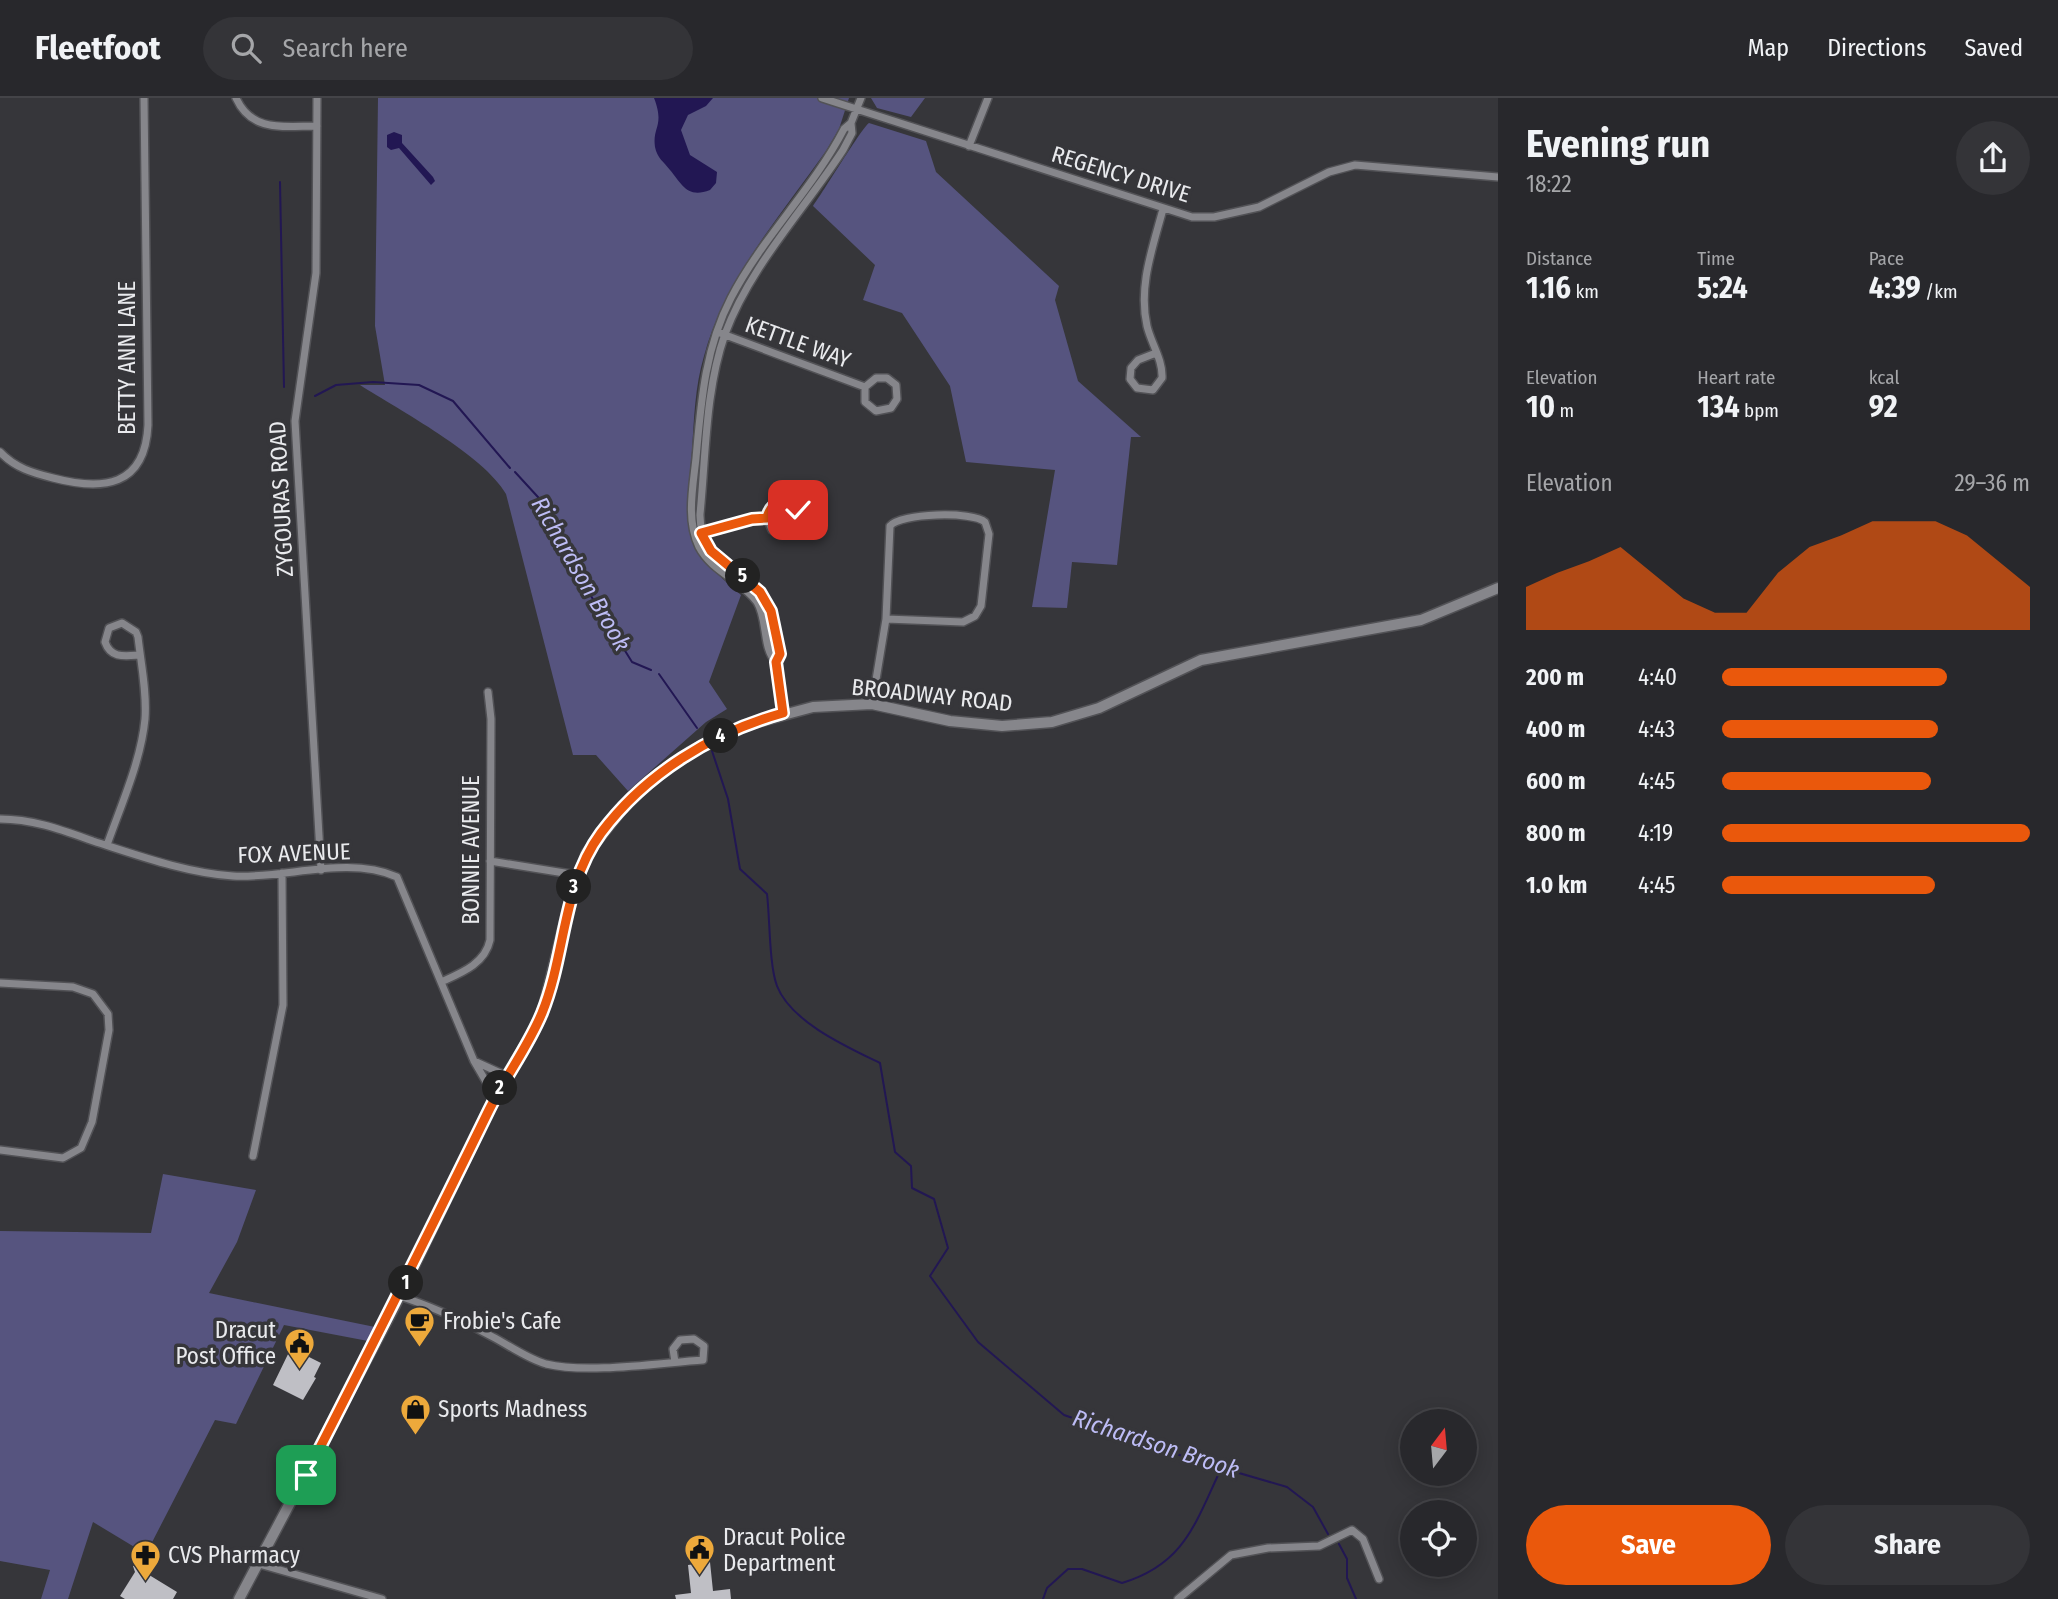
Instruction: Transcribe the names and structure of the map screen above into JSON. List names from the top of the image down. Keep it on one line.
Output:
{"streets":{"main road":["BROADWAY ROAD"],"street":["REGENCY DRIVE","KETTLE WAY","BETTY ANN LANE","ZYGOURAS ROAD","BONNIE AVENUE","FOX AVENUE"]},"crossings":[["ZYGOURAS ROAD","FOX AVENUE"],["BROADWAY ROAD","FOX AVENUE"],["BONNIE AVENUE","FOX AVENUE"]],"water":["Richardson Brook"],"places":{"cafe":["Frobie's Cafe"],"public building":["Dracut Post Office","Dracut Police Department"],"shop":["Sports Madness"],"pharmacy":["CVS Pharmacy"]},"north":"top","page":{"header":"Fleetfoot","search":"Search here","nav":["Map","Directions","Saved"],"heading":["Evening run","18:22"],"stats":[["Distance","1.16 km"],["Time","5:24"],["Pace","4:39 /km"],["Elevation","10 m"],["Heart rate","134 bpm"],["kcal","92"]],"chart":["Elevation","29–36 m"],"pins":["5","4","3","2","1"],"list":[{"name":"200 m","note":"4:40"},{"name":"400 m","note":"4:43"},{"name":"600 m","note":"4:45"},{"name":"800 m","note":"4:19"},{"name":"1.0 km","note":"4:45"}],"buttons":["Save","Share"]}}
